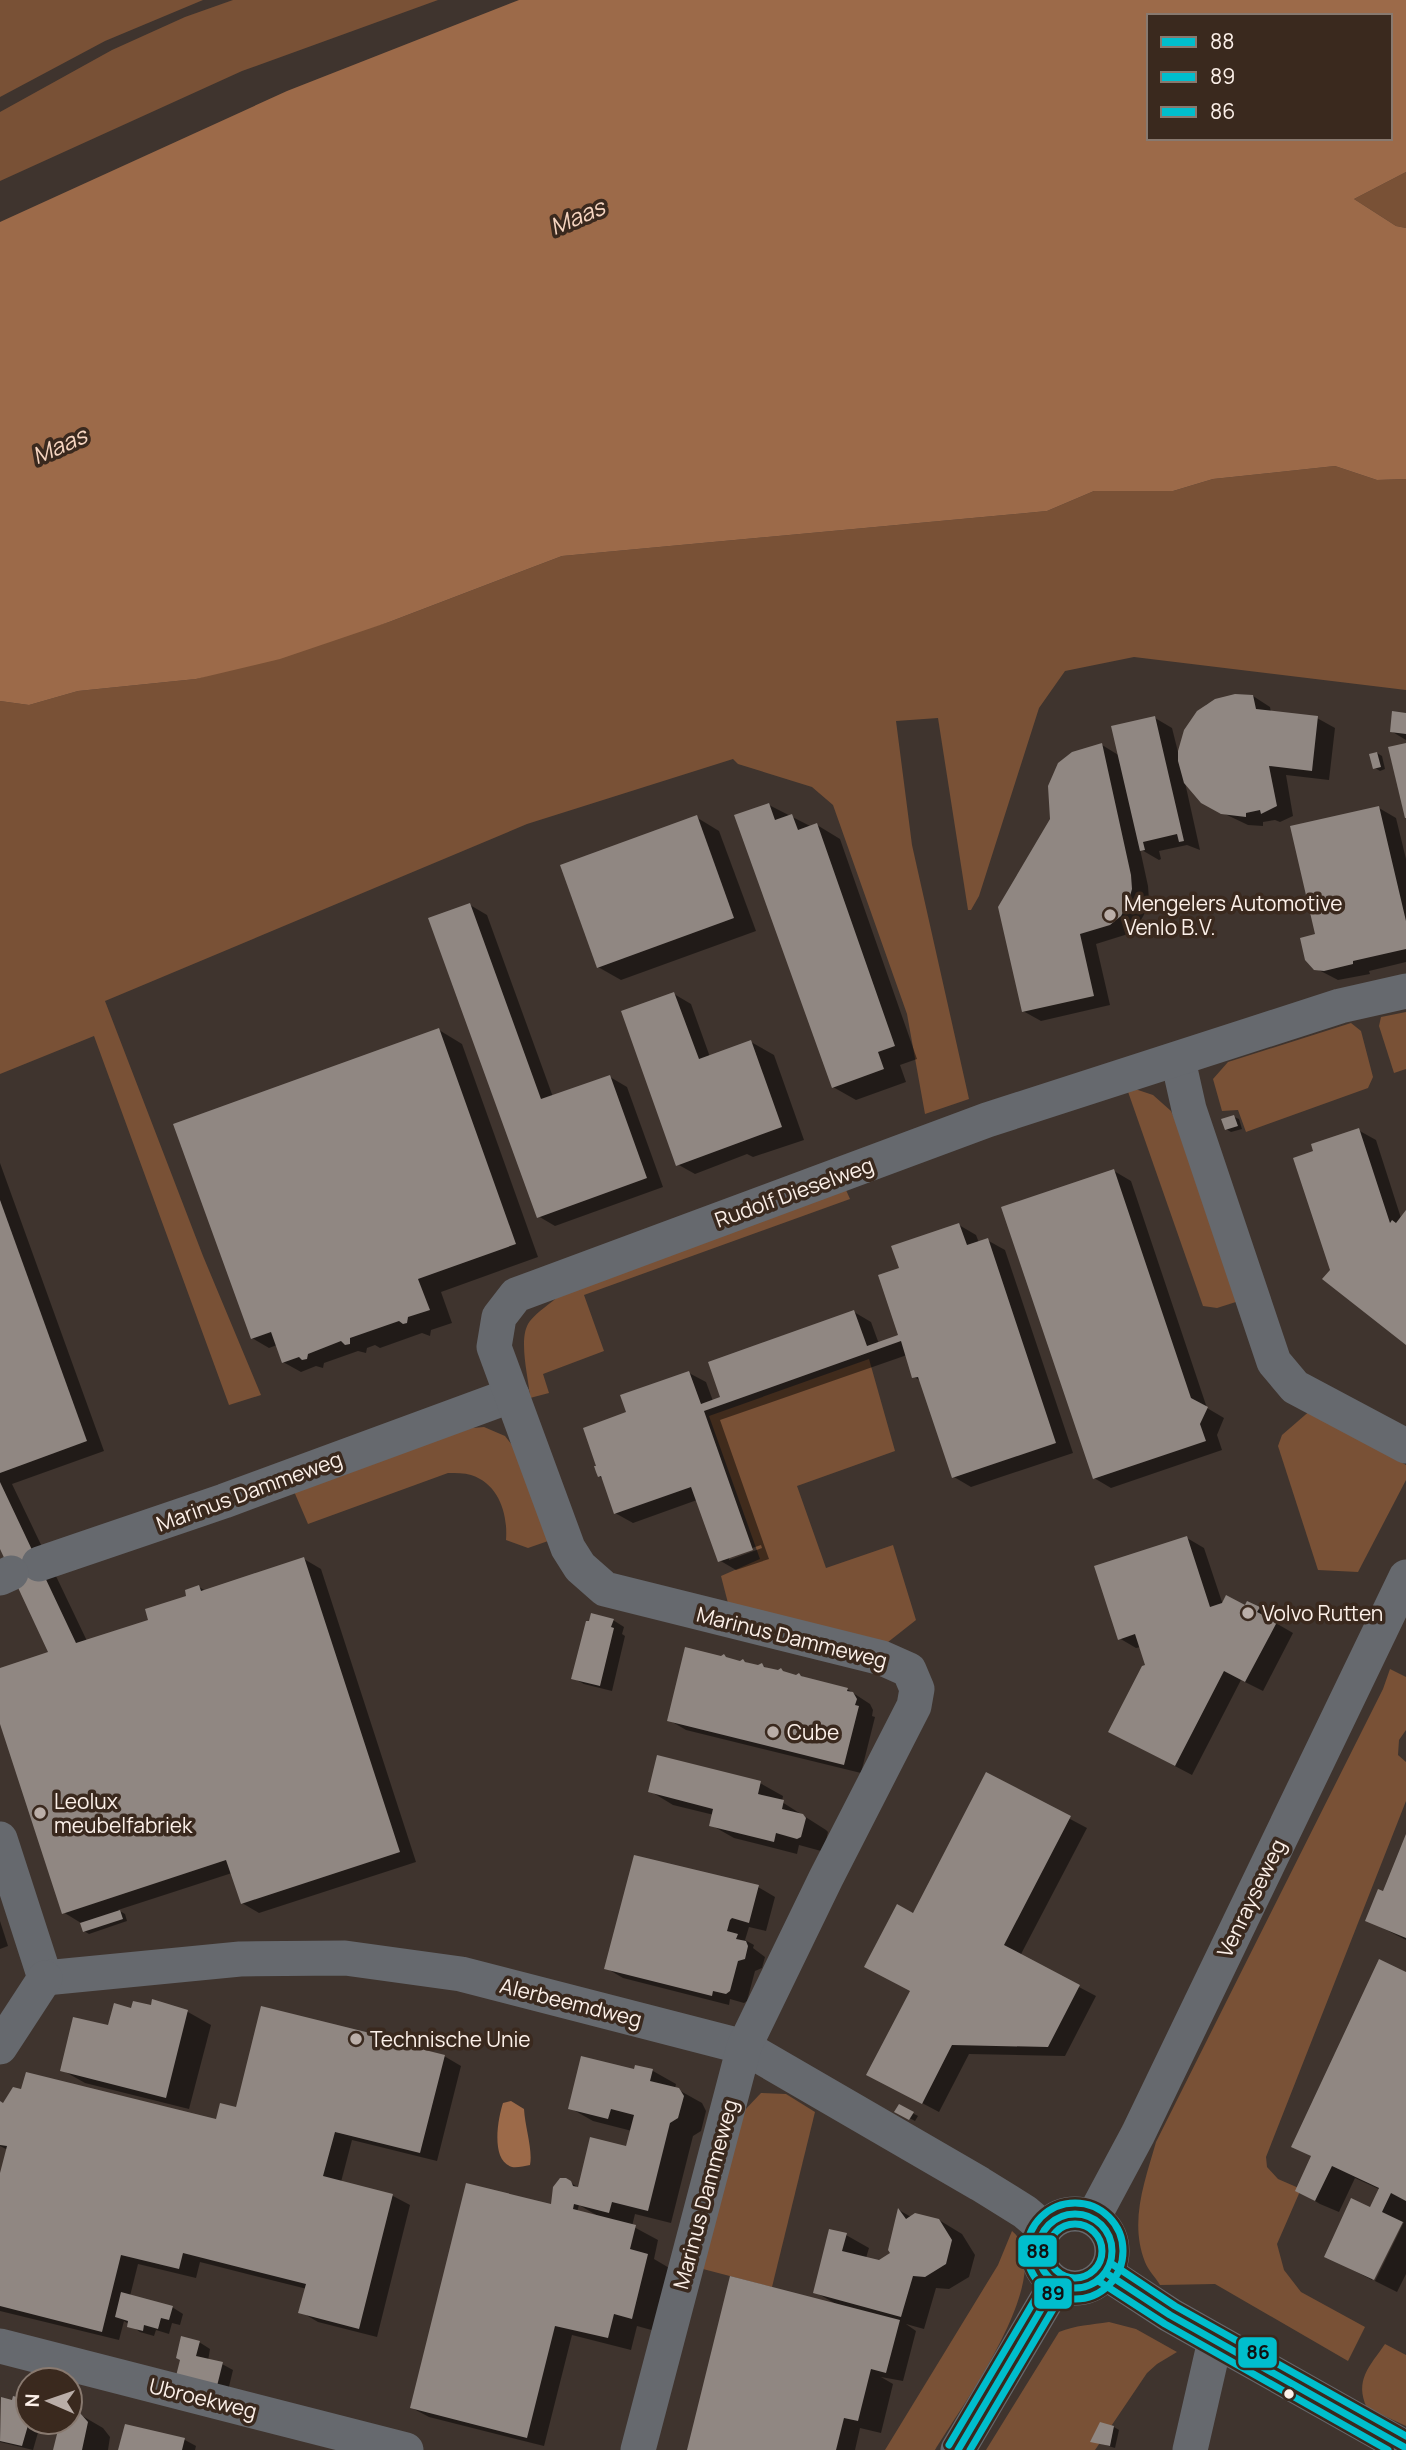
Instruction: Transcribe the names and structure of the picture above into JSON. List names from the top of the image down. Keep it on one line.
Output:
{"streets":{"street":["Rudolf Dieselweg","Marinus Dammeweg","Venrayseweg","Alerbeemdweg","Ubroekweg"]},"crossings":[["Rudolf Dieselweg","Marinus Dammeweg"],["Marinus Dammeweg","Alerbeemdweg"],["Venrayseweg","Alerbeemdweg"]],"water":["Maas"],"places":["Mengelers Automotive Venlo B.V.","Volvo Rutten","Cube","Leolux meubelfabriek","Technische Unie"],"lines":["transit line 89","transit line 88","transit line 86"],"legend":["88","89","86"],"north":"left"}
